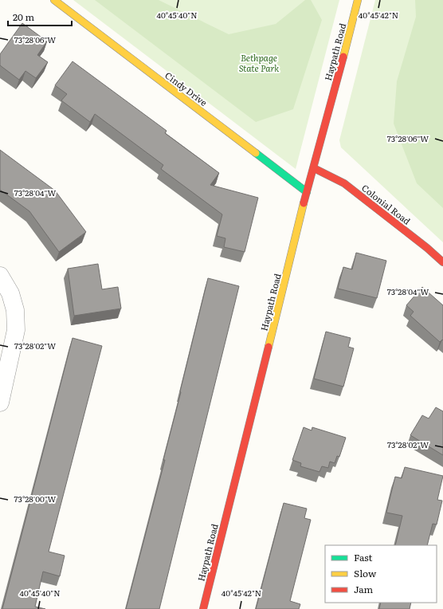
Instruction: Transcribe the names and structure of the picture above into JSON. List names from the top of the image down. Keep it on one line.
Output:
{"streets":{"street":["Haypath Road","Cindy Drive","Colonial Road"]},"crossings":[["Haypath Road","Cindy Drive"],["Haypath Road","Colonial Road"]],"parks":["Bethpage State Park"],"legend":["Fast","Slow","Jam"],"scale_bar":"20 m","coordinates":["40°45'40\"N","40°45'42\"N","73°28'06\"W","73°28'04\"W","73°28'02\"W","73°28'00\"W"]}
